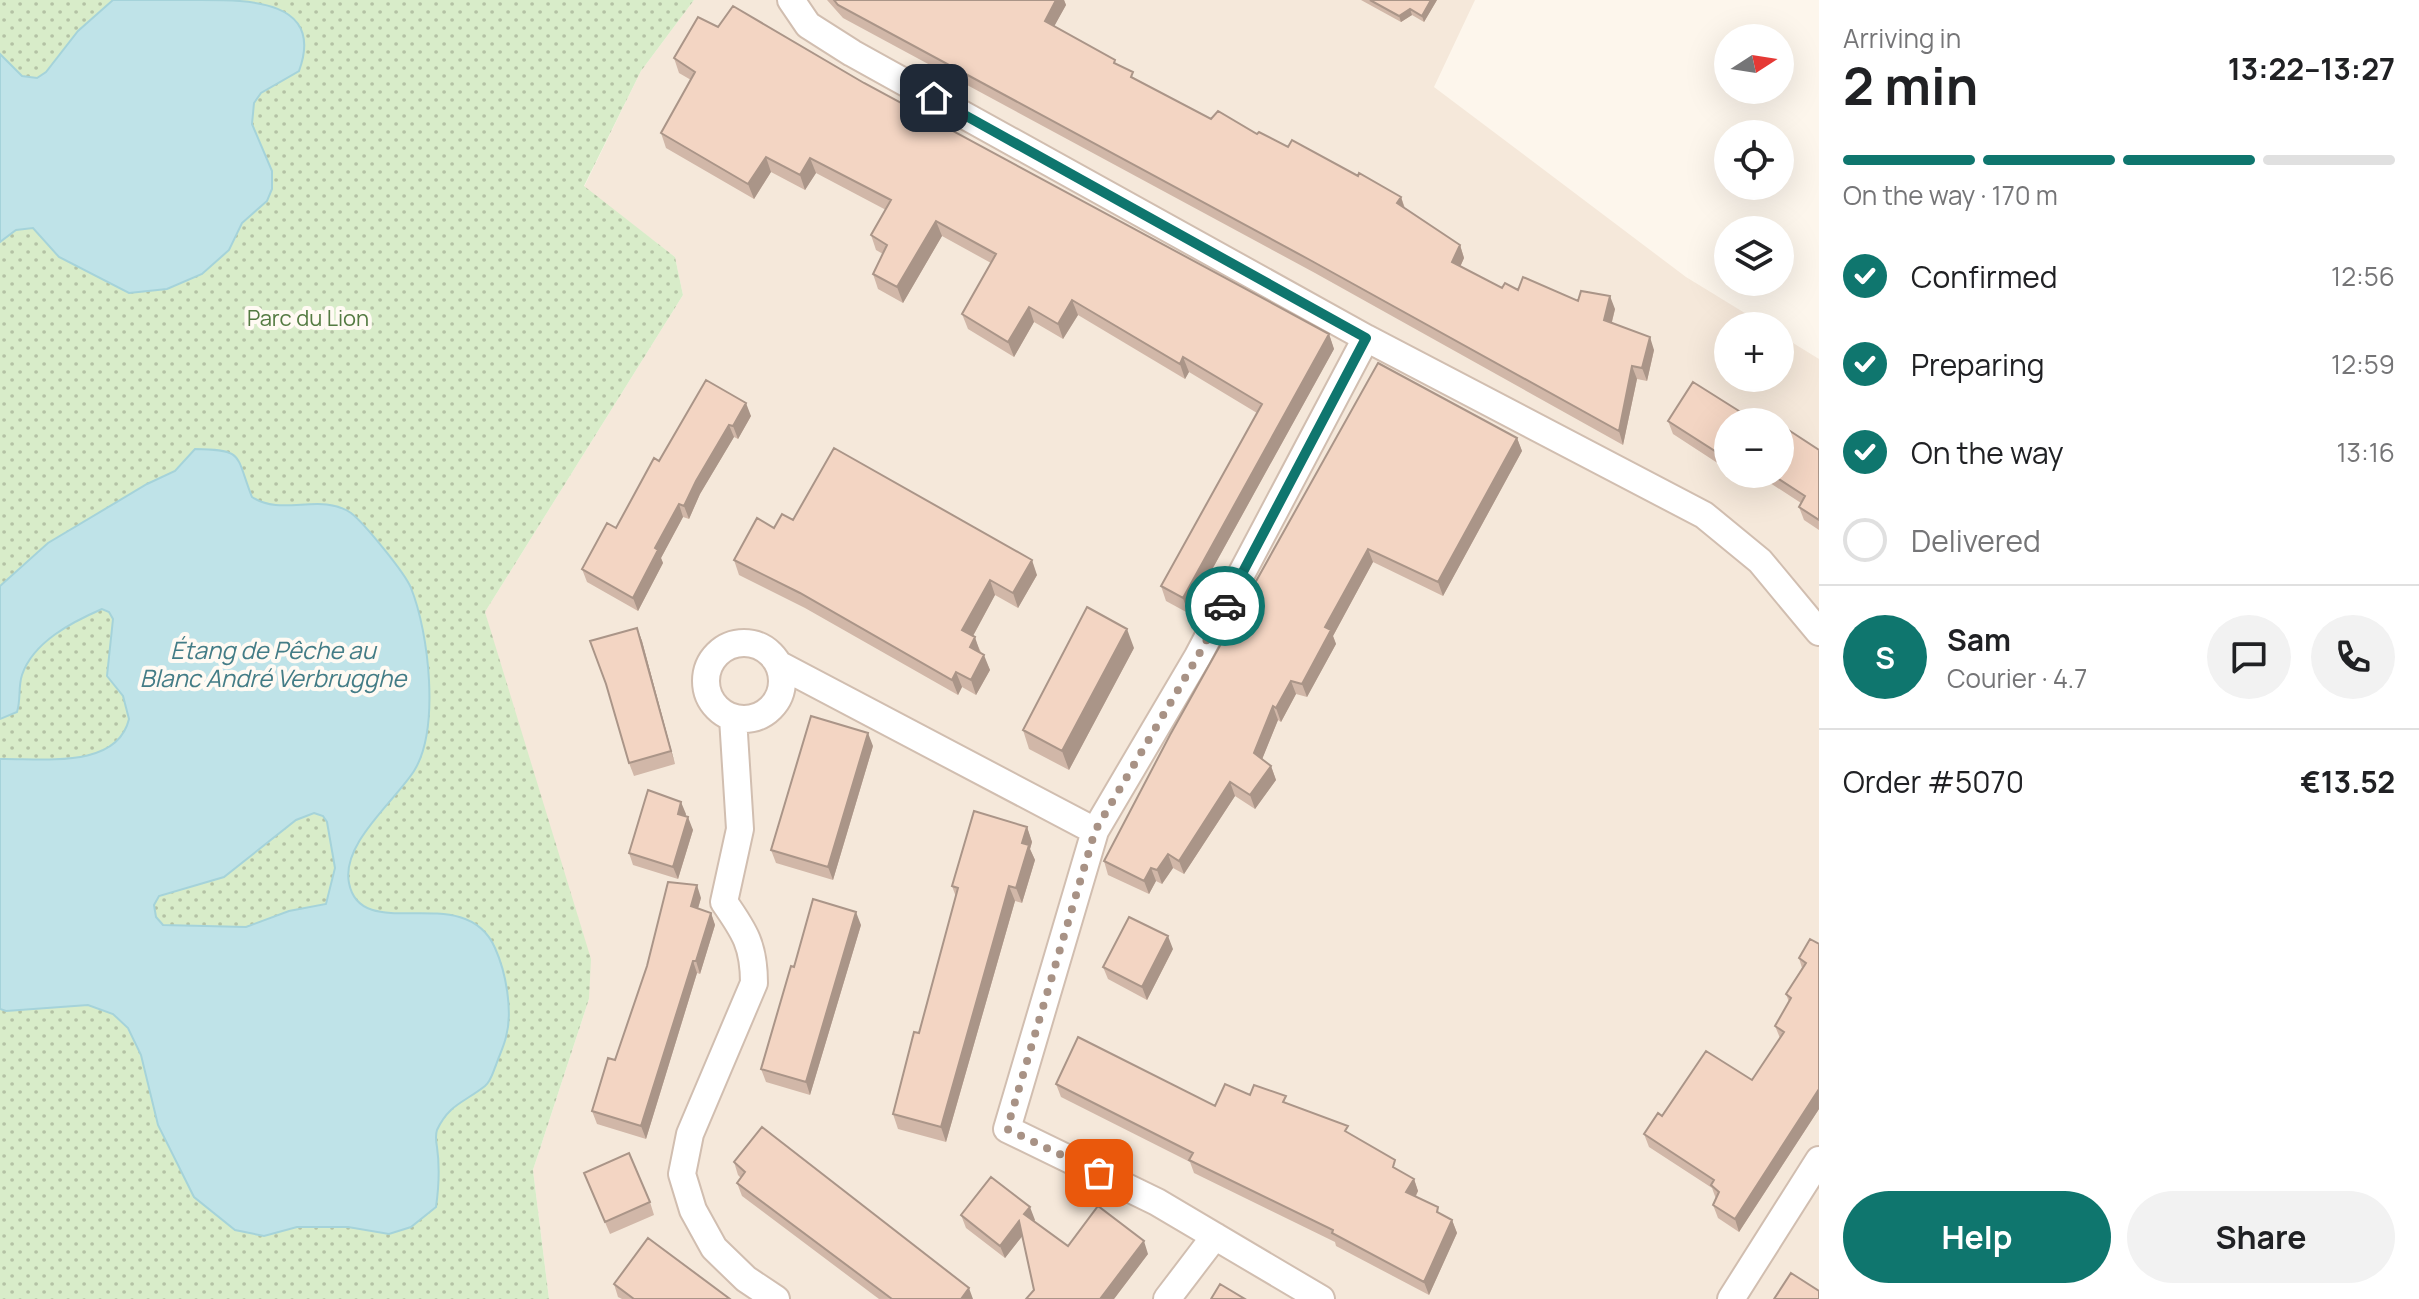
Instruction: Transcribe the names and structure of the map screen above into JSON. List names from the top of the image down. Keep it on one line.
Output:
{"water":["Étang de Pêche au Blanc André Verbrugghe"],"parks":["Parc du Lion"],"north":"right","page":{"heading":["2 min","Arriving in","13:22–13:27"],"panel":["Sam","Courier · 4.7","Order #5070","€13.52"],"map_buttons":["+","−"],"bar":"On the way · 170 m","list":[["Confirmed","12:56"],["Preparing","12:59"],["On the way","13:16"],"Delivered"],"round":"S","buttons":["Help","Share"]}}
